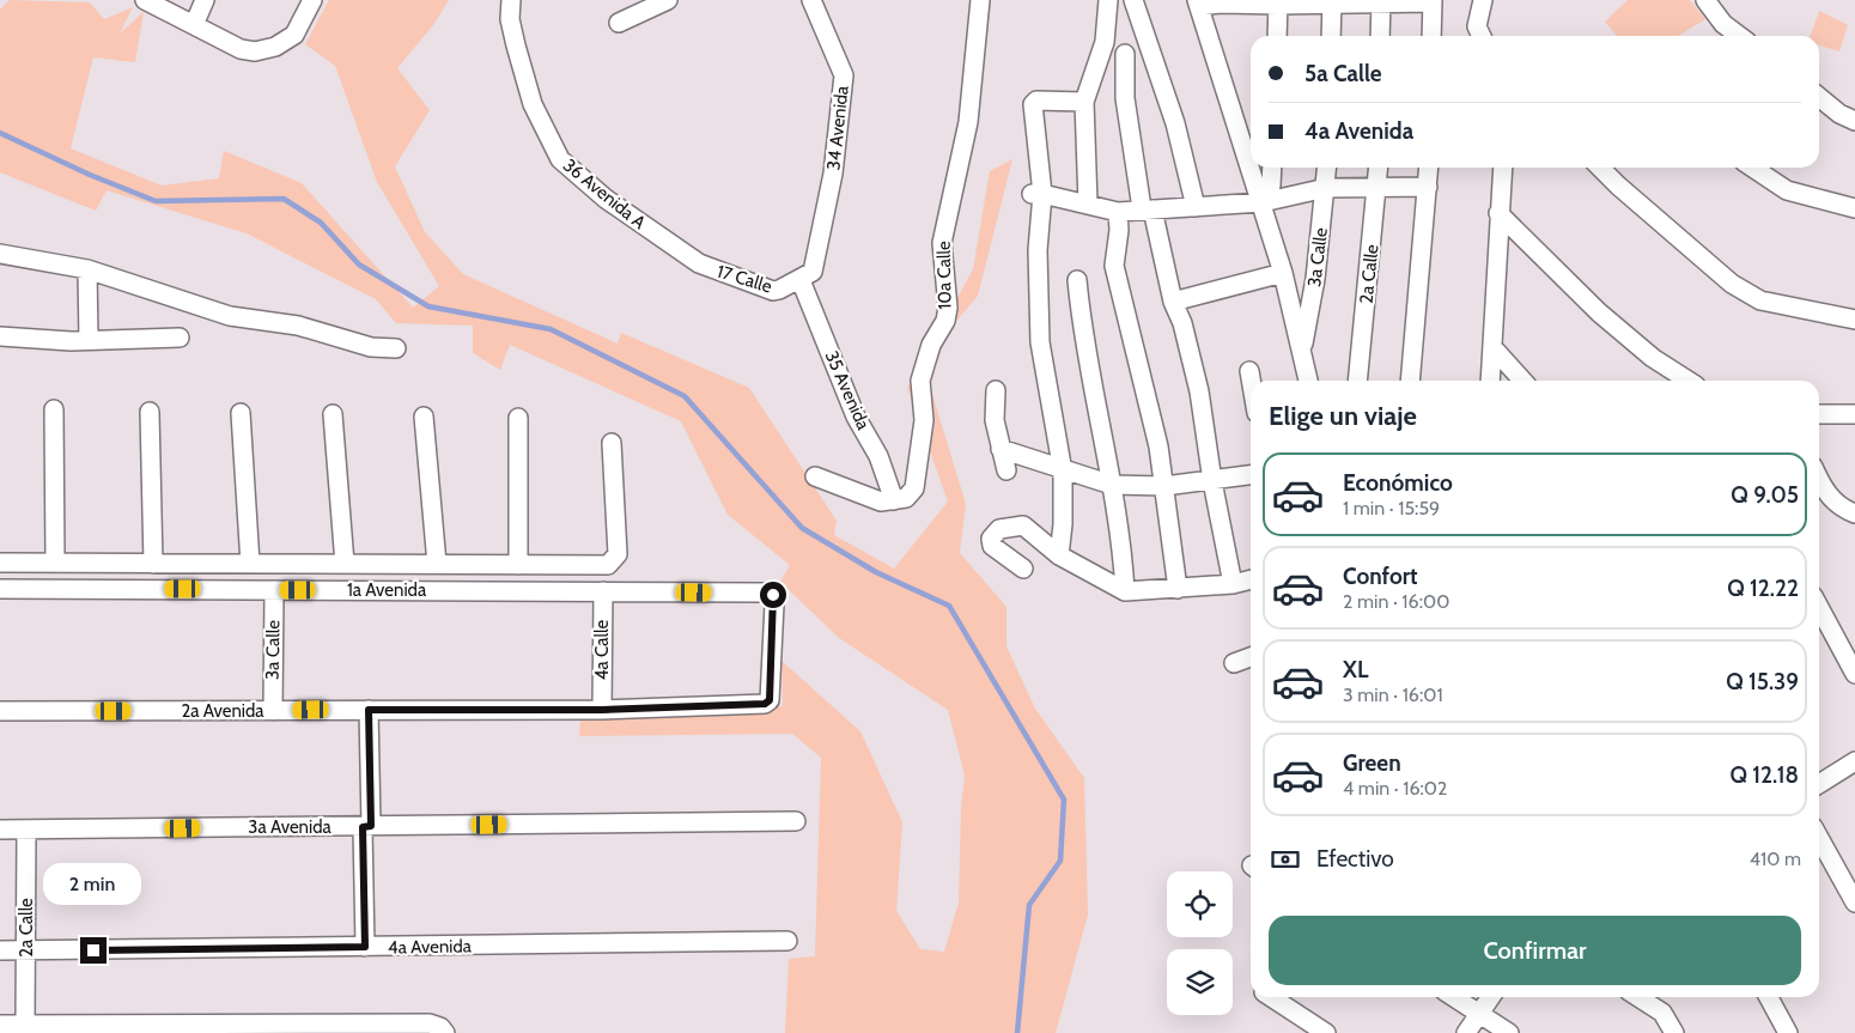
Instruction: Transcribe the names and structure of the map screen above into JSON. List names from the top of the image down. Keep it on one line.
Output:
{"streets":{"street":["34 Avenida","36 Avenida A","3a Calle","2a Calle","10a Calle","17 Calle","35 Avenida","1a Avenida","4a Calle","2a Avenida","3a Avenida","4a Avenida"]},"crossings":[["34 Avenida","17 Calle"],["36 Avenida A","17 Calle"],["3a Calle","1a Avenida"],["3a Calle","2a Avenida"],["2a Calle","3a Avenida"],["2a Calle","4a Avenida"],["10a Calle","35 Avenida"],["17 Calle","35 Avenida"],["1a Avenida","4a Calle"],["1a Avenida","2a Avenida"],["4a Calle","2a Avenida"]],"page":{"banner":["5a Calle","4a Avenida"],"heading":"Elige un viaje","list":[{"name":"Económico","note":"1 min · 15:59","value":"Q 9.05"},{"name":"Confort","note":"2 min · 16:00","value":"Q 12.22"},{"name":"XL","note":"3 min · 16:01","value":"Q 15.39"},{"name":"Green","note":"4 min · 16:02","value":"Q 12.18"}],"pay":["Efectivo","410 m"],"bubble":"2 min","buttons":"Confirmar"}}
